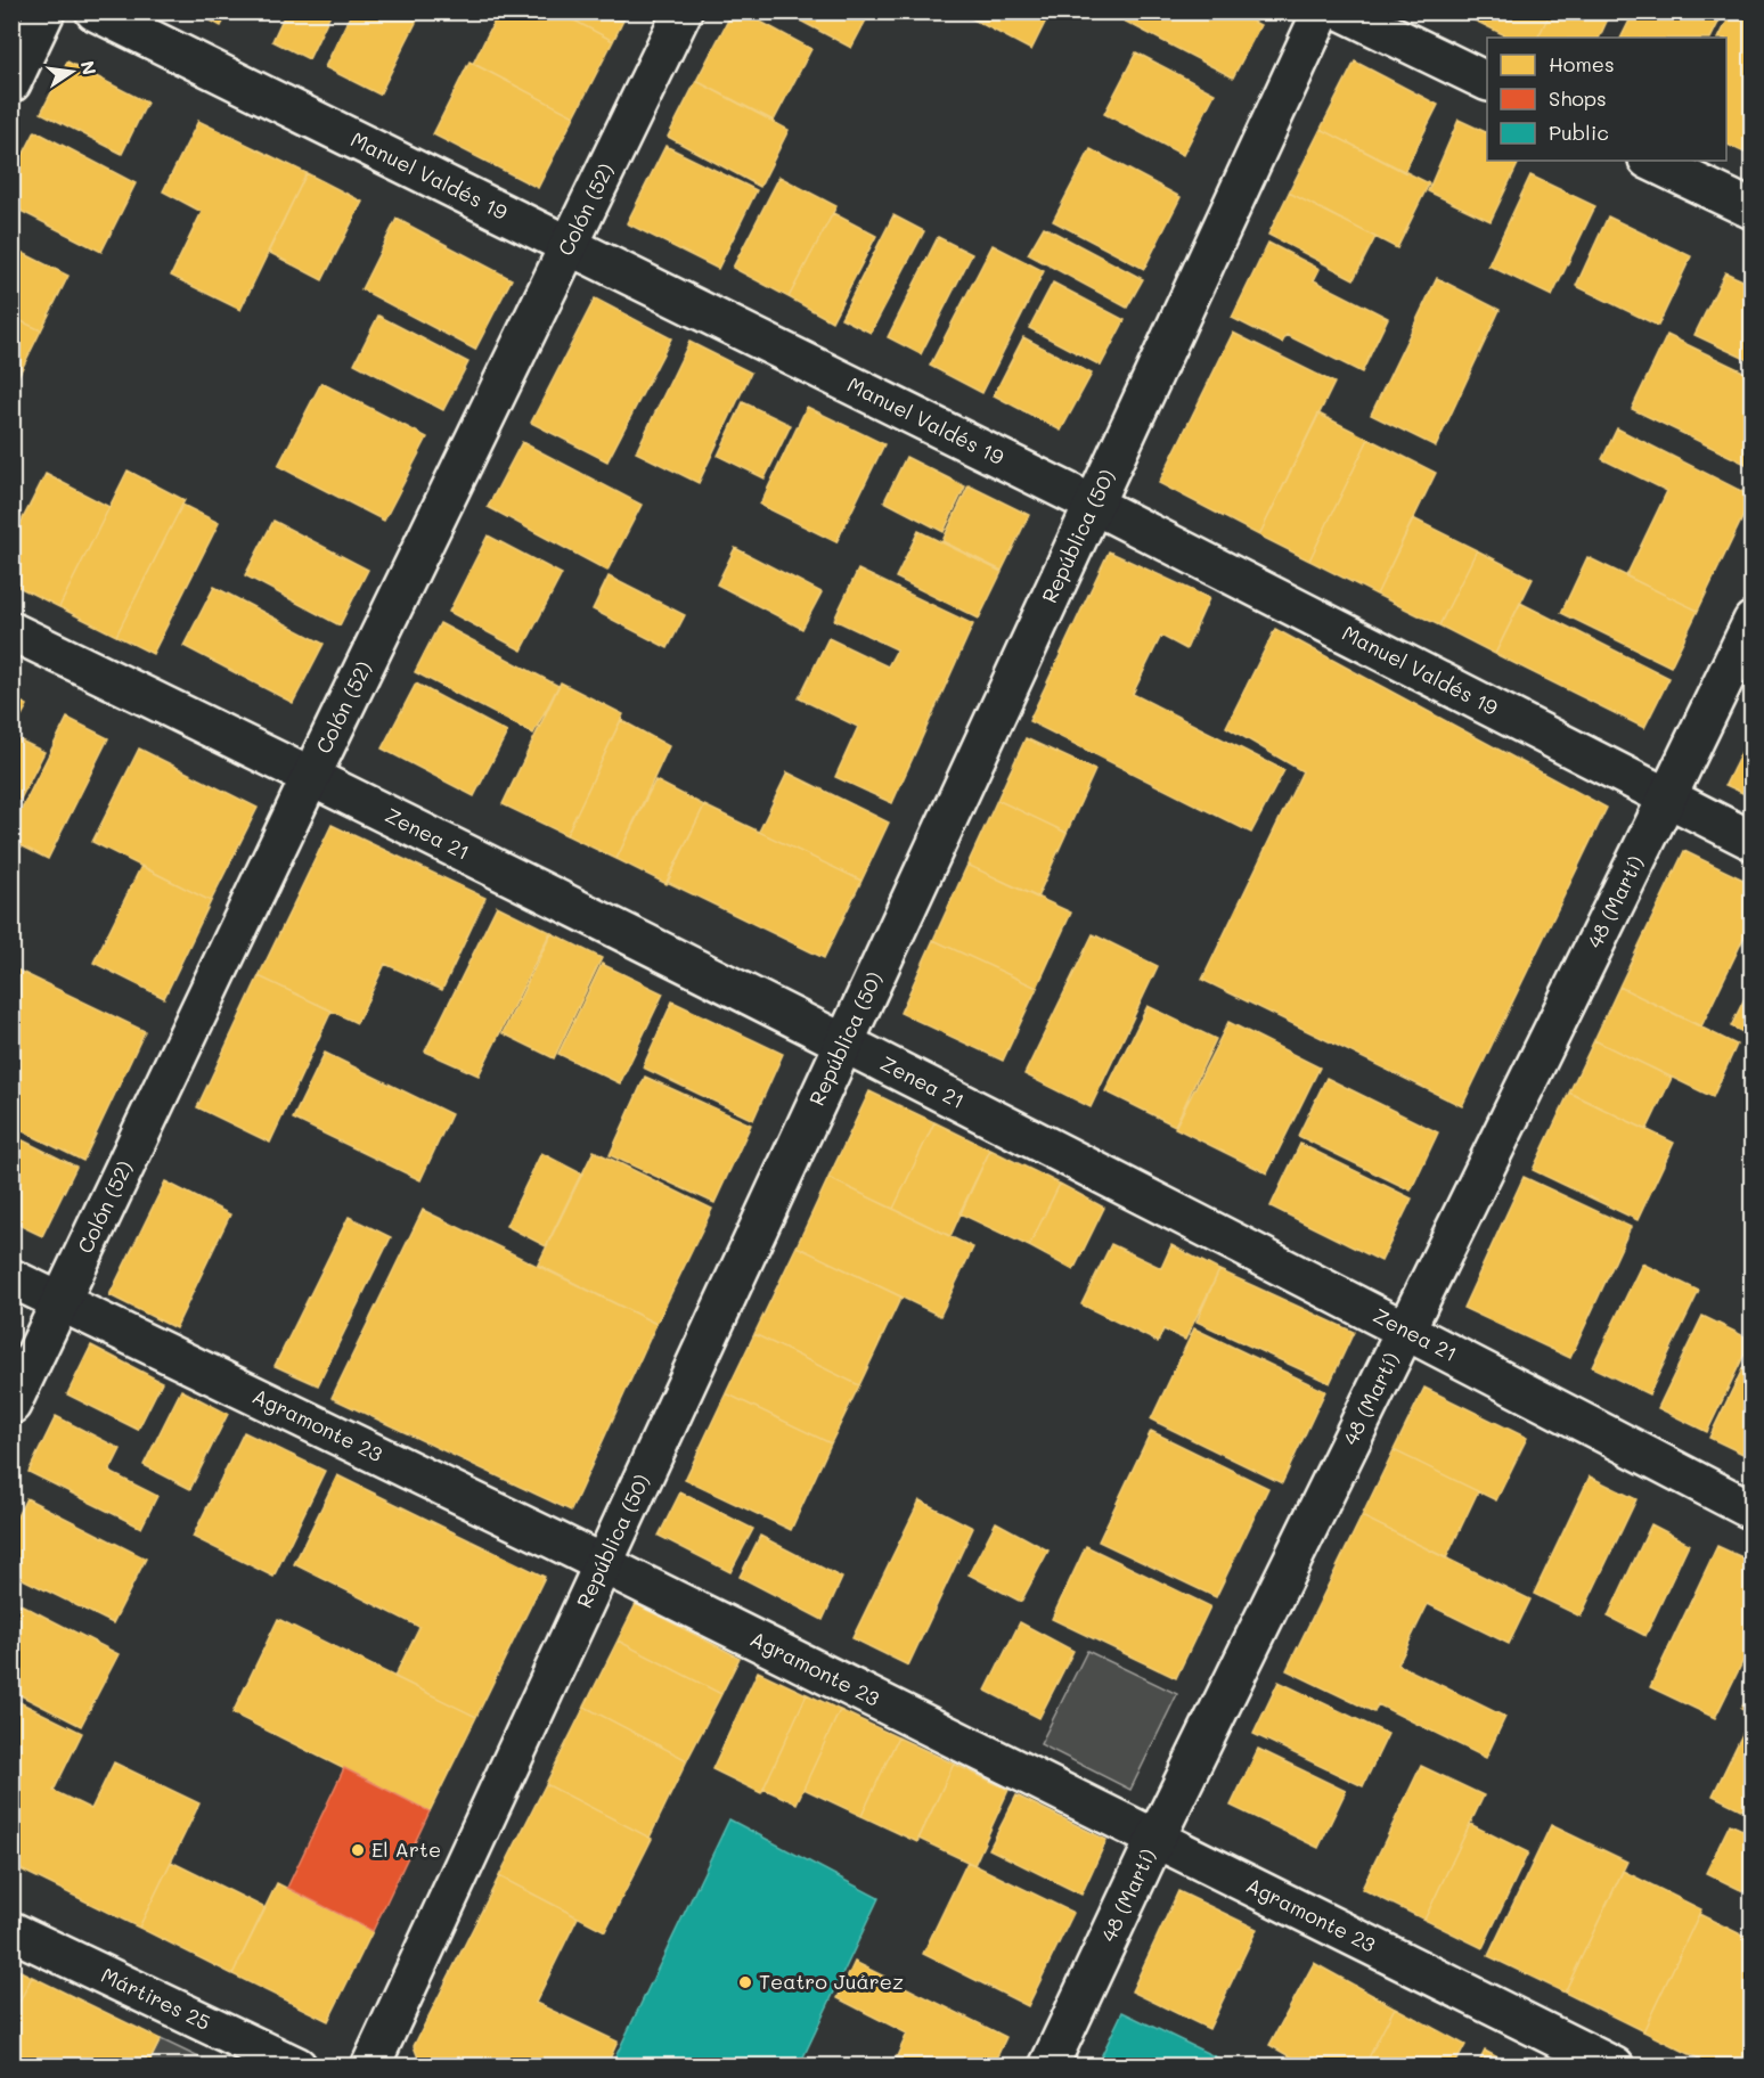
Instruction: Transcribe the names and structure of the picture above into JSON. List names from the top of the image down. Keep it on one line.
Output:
{"streets":{"street":["Manuel Valdés 19","Colón (52)","República (50)","Zenea 21","48 (Martí)","Agramonte 23","Mártires 25"]},"crossings":[["Manuel Valdés 19","Colón (52)"],["Manuel Valdés 19","República (50)"],["Manuel Valdés 19","48 (Martí)"],["Colón (52)","Zenea 21"],["Colón (52)","Agramonte 23"],["República (50)","Zenea 21"],["República (50)","Agramonte 23"],["Zenea 21","48 (Martí)"],["48 (Martí)","Agramonte 23"]],"places":["El Arte","Teatro Juárez"],"legend":["Homes","Shops","Public"],"north":"right"}
